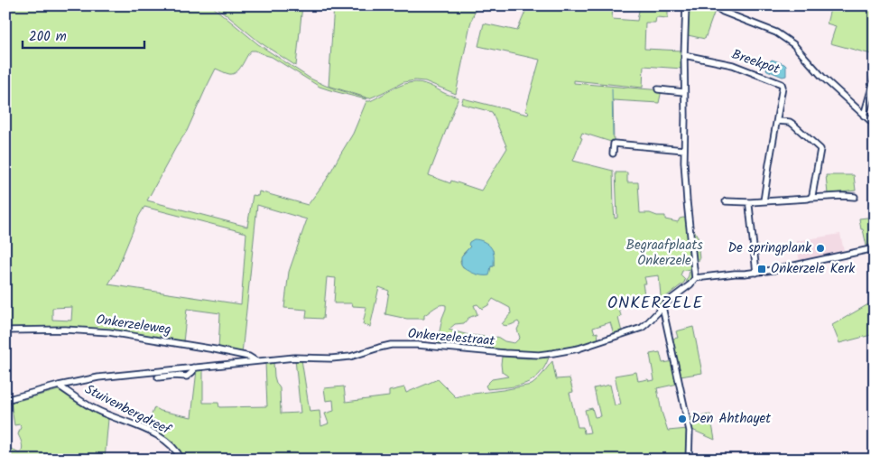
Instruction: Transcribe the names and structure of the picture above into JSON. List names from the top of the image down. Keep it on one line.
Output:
{"streets":{"street":["Breekpot","Onkerzeleweg","Onkerzelestraat","Stuivenbergdreef"]},"crossings":[["Onkerzeleweg","Onkerzelestraat"],["Onkerzelestraat","Stuivenbergdreef"]],"districts":["ONKERZELE"],"parks":["Begraafplaats Onkerzele"],"places":{"other":["De springplank","Den Ahthayet"],"transit":["Onkerzele Kerk"]},"scale_bar":"200 m"}
